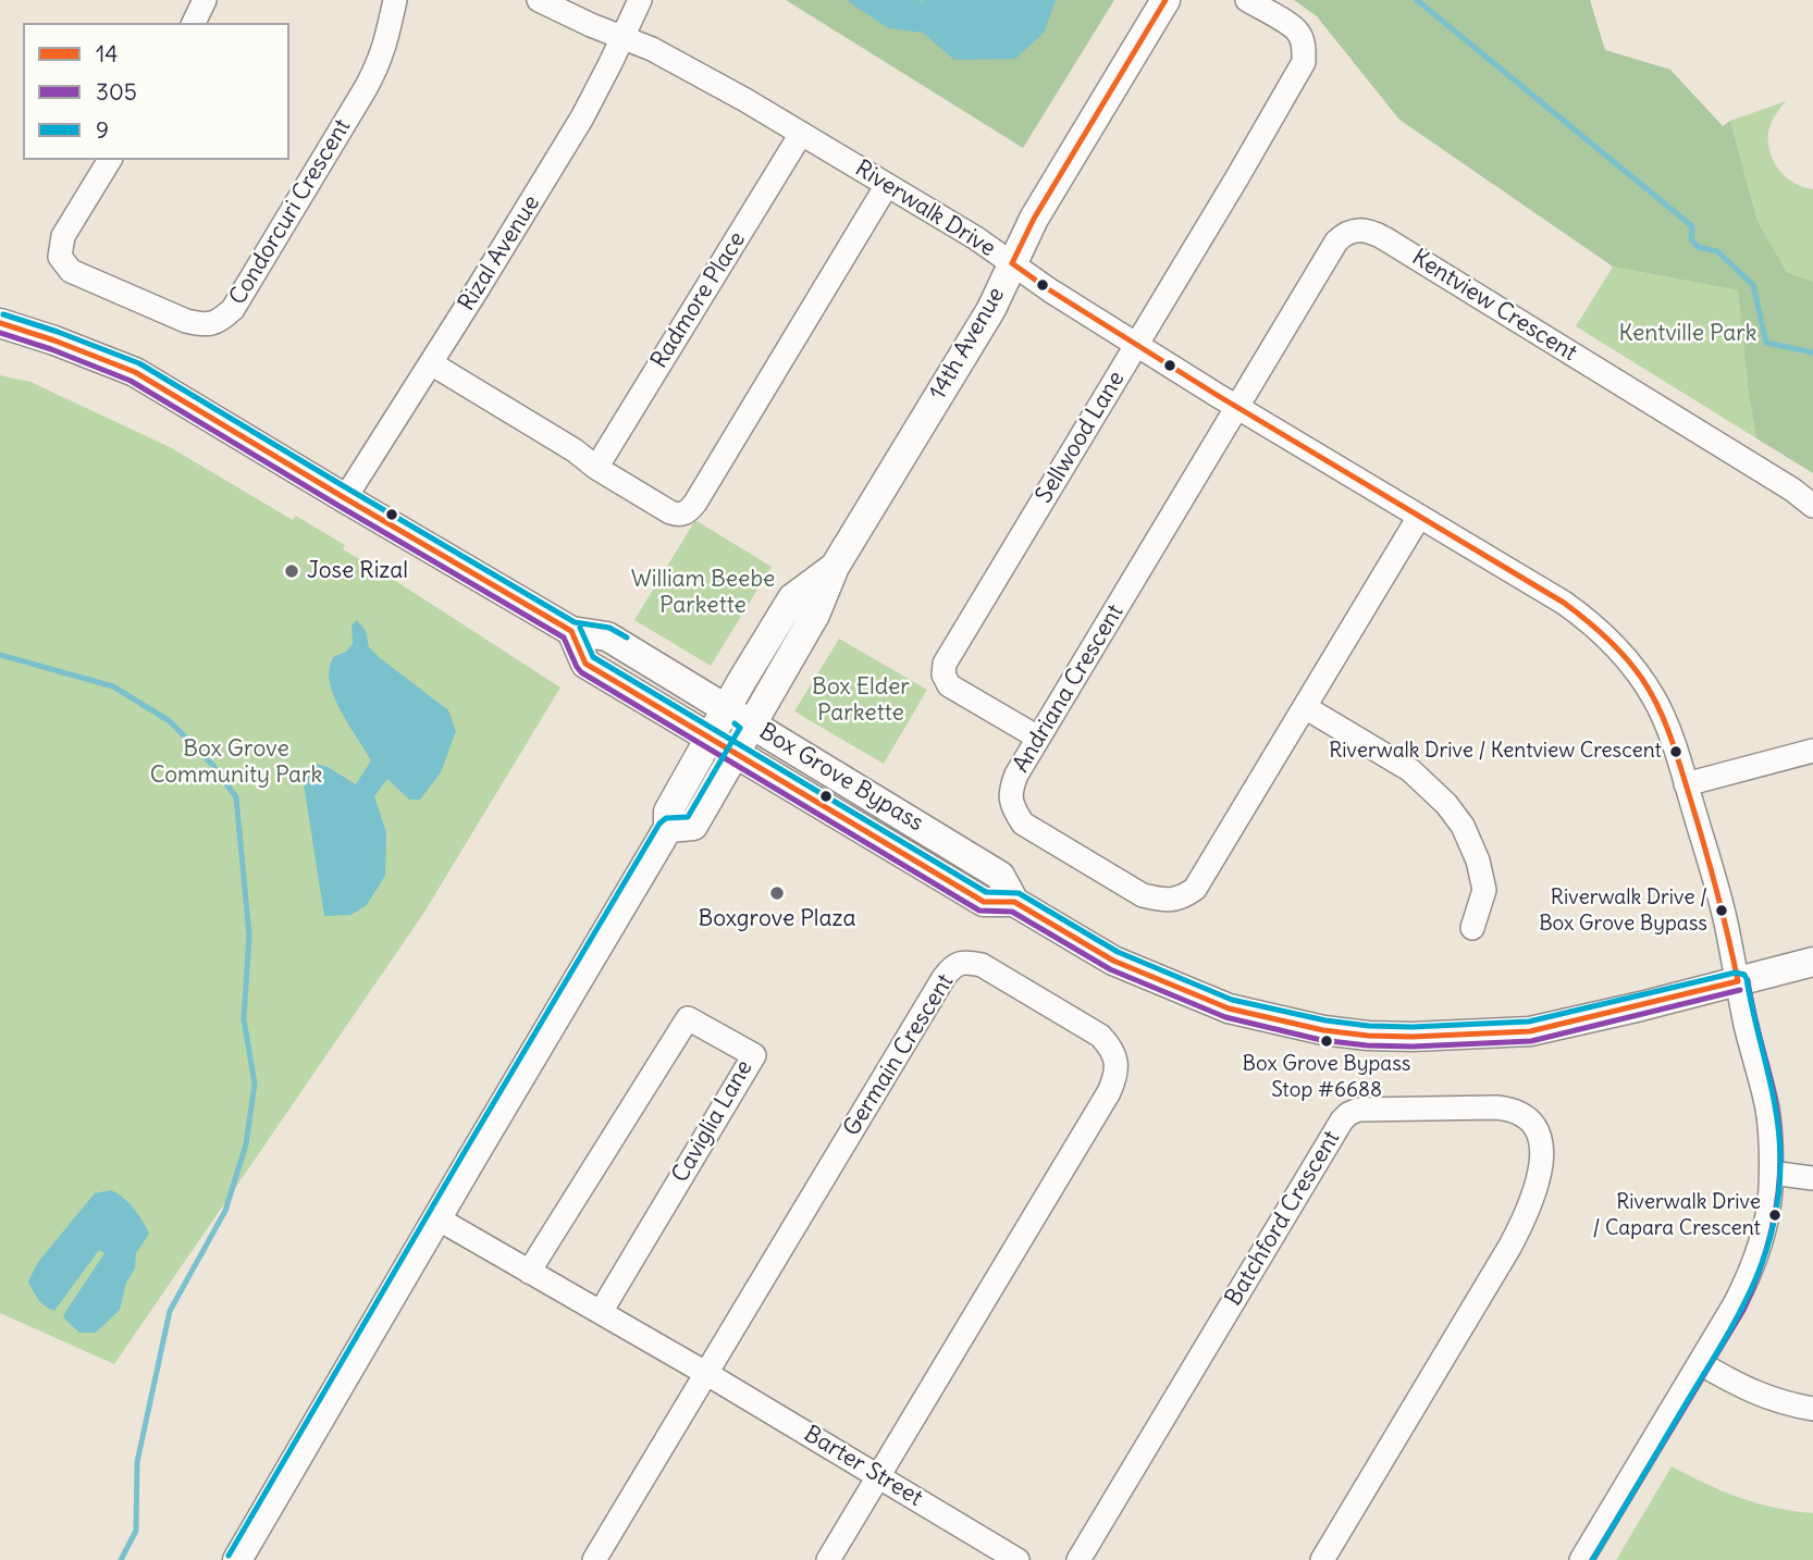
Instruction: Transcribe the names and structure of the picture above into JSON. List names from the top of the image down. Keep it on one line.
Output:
{"streets":{"main road":["14th Avenue","Box Grove Bypass"],"street":["Riverwalk Drive","Condorcuri Crescent","Rizal Avenue","Radmore Place","Kentview Crescent","Sellwood Lane","Andriana Crescent","Germain Crescent","Caviglia Lane","Batchford Crescent","Barter Street"]},"crossings":[["Riverwalk Drive","Rizal Avenue"],["Riverwalk Drive","Radmore Place"],["Riverwalk Drive","Kentview Crescent"],["Riverwalk Drive","14th Avenue"],["Riverwalk Drive","Sellwood Lane"],["Riverwalk Drive","Andriana Crescent"],["Riverwalk Drive","Box Grove Bypass"],["Rizal Avenue","Box Grove Bypass"],["Kentview Crescent","Andriana Crescent"],["14th Avenue","Box Grove Bypass"],["14th Avenue","Barter Street"],["Sellwood Lane","Andriana Crescent"],["Germain Crescent","Barter Street"],["Caviglia Lane","Barter Street"]],"parks":["Kentville Park","William Beebe Parkette","Box Elder Parkette","Box Grove Community Park"],"places":["Jose Rizal","Riverwalk Drive / Kentview Crescent","Boxgrove Plaza","Riverwalk Drive / Box Grove Bypass","Box Grove Bypass Stop #6688","Riverwalk Drive / Capara Crescent"],"lines":["transit line 14","transit line 9","transit line 305"],"legend":["14","305","9"]}
